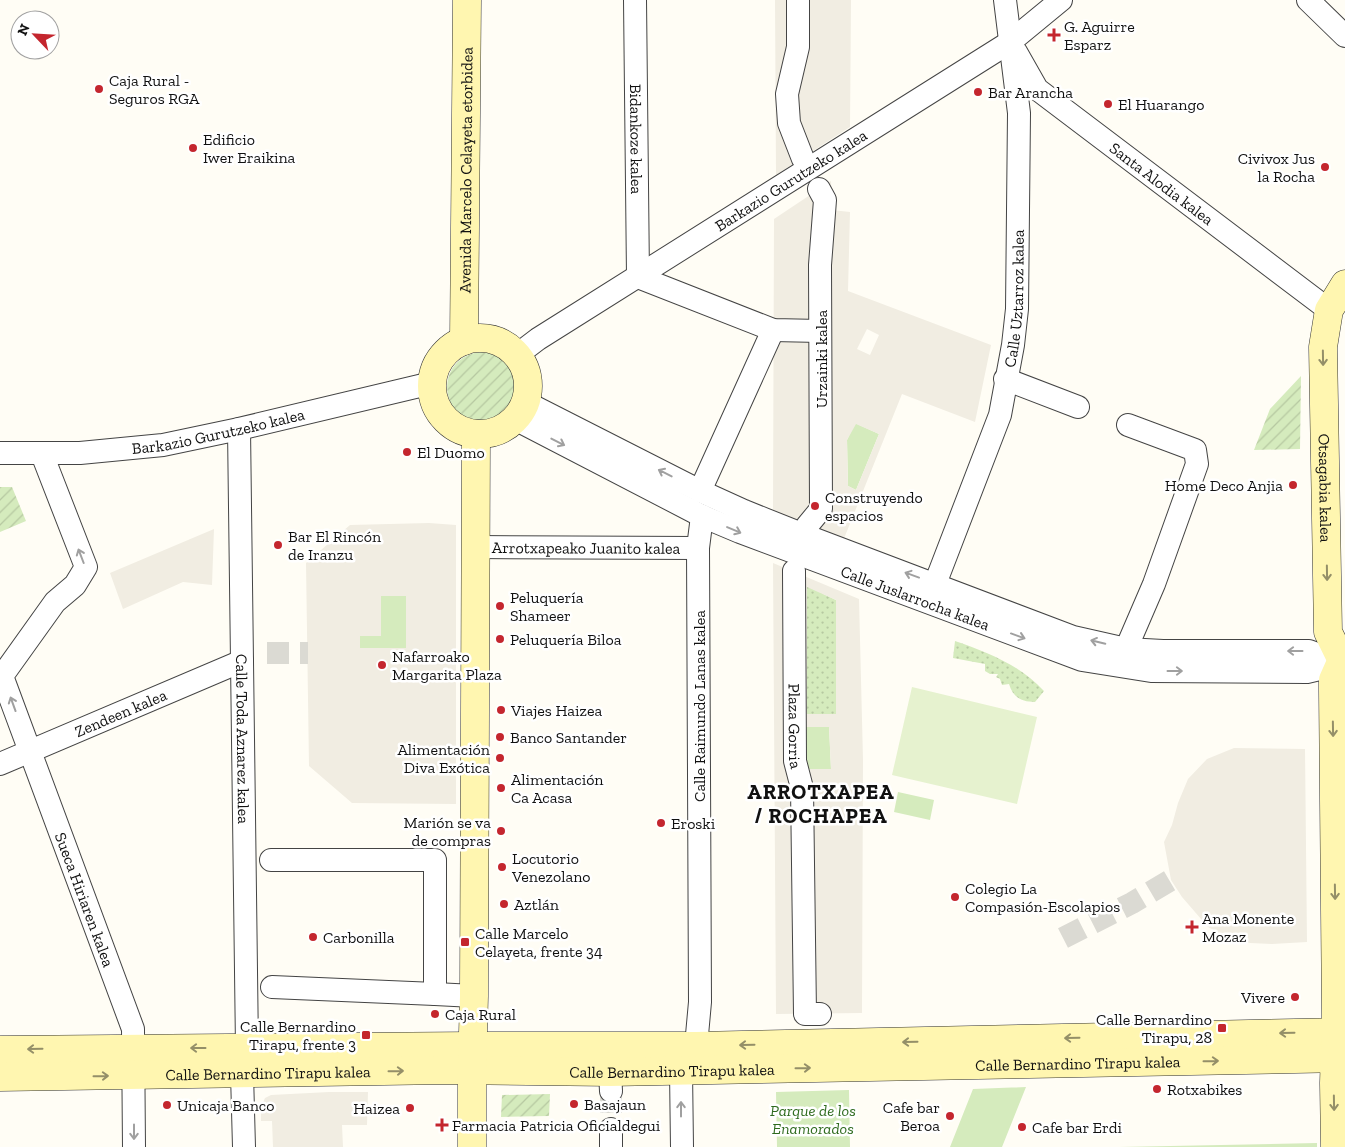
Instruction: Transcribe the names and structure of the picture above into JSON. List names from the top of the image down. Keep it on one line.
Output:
{"streets":{"street":["Bidankoze kalea","Avenida Marcelo Celayeta etorbidea","Barkazio Gurutzeko kalea","Santa Alodia kalea","Calle Uztarroz kalea","Urzainki kalea","Otsagabia kalea","Arrotxapeako Juanito kalea","Calle Juslarrocha kalea","Calle Raimundo Lanas kalea","Zendeen kalea","Plaza Gorria","Calle Toda Aznarez kalea","Sueca Hiriaren kalea","Calle Bernardino Tirapu kalea"]},"crossings":[["Bidankoze kalea","Barkazio Gurutzeko kalea"],["Avenida Marcelo Celayeta etorbidea","Barkazio Gurutzeko kalea"],["Avenida Marcelo Celayeta etorbidea","Calle Juslarrocha kalea"],["Barkazio Gurutzeko kalea","Santa Alodia kalea"],["Barkazio Gurutzeko kalea","Calle Uztarroz kalea"],["Barkazio Gurutzeko kalea","Calle Juslarrocha kalea"],["Barkazio Gurutzeko kalea","Calle Toda Aznarez kalea"],["Santa Alodia kalea","Calle Uztarroz kalea"],["Santa Alodia kalea","Otsagabia kalea"],["Calle Uztarroz kalea","Calle Juslarrocha kalea"],["Otsagabia kalea","Calle Juslarrocha kalea"],["Arrotxapeako Juanito kalea","Calle Raimundo Lanas kalea"],["Calle Juslarrocha kalea","Calle Raimundo Lanas kalea"],["Calle Raimundo Lanas kalea","Calle Bernardino Tirapu kalea"],["Zendeen kalea","Calle Toda Aznarez kalea"],["Zendeen kalea","Sueca Hiriaren kalea"],["Calle Toda Aznarez kalea","Calle Bernardino Tirapu kalea"],["Sueca Hiriaren kalea","Calle Bernardino Tirapu kalea"]],"one_way":["Otsagabia kalea"],"districts":["ARROTXAPEA / ROCHAPEA"],"parks":["Parque de los Enamorados"],"places":{"health":["G. Aguirre Esparz","Ana Monente Mozaz","Farmacia Patricia Oficialdegui"],"other":["Caja Rural - Seguros RGA","Bar Arancha","El Huarango","Edificio Iwer Eraikina","Civivox Jus la Rocha","El Duomo","Home Deco Anjia","Construyendo espacios","Bar El Rincón de Iranzu","Peluquería Shameer","Peluquería Biloa","Nafarroako Margarita Plaza","Viajes Haizea","Banco Santander","Alimentación Diva Exótica","Alimentación Ca Acasa","Eroski","Marión se va de compras","Locutorio Venezolano","Colegio La Compasión-Escolapios","Aztlán","Carbonilla","Vivere","Caja Rural","Rotxabikes","Basajaun","Unicaja Banco","Haizea","Cafe bar Beroa","Cafe bar Erdi"],"transit":["Calle Marcelo Celayeta, frente 34","Calle Bernardino Tirapu, 28","Calle Bernardino Tirapu, frente 3"]},"north":"top left"}
